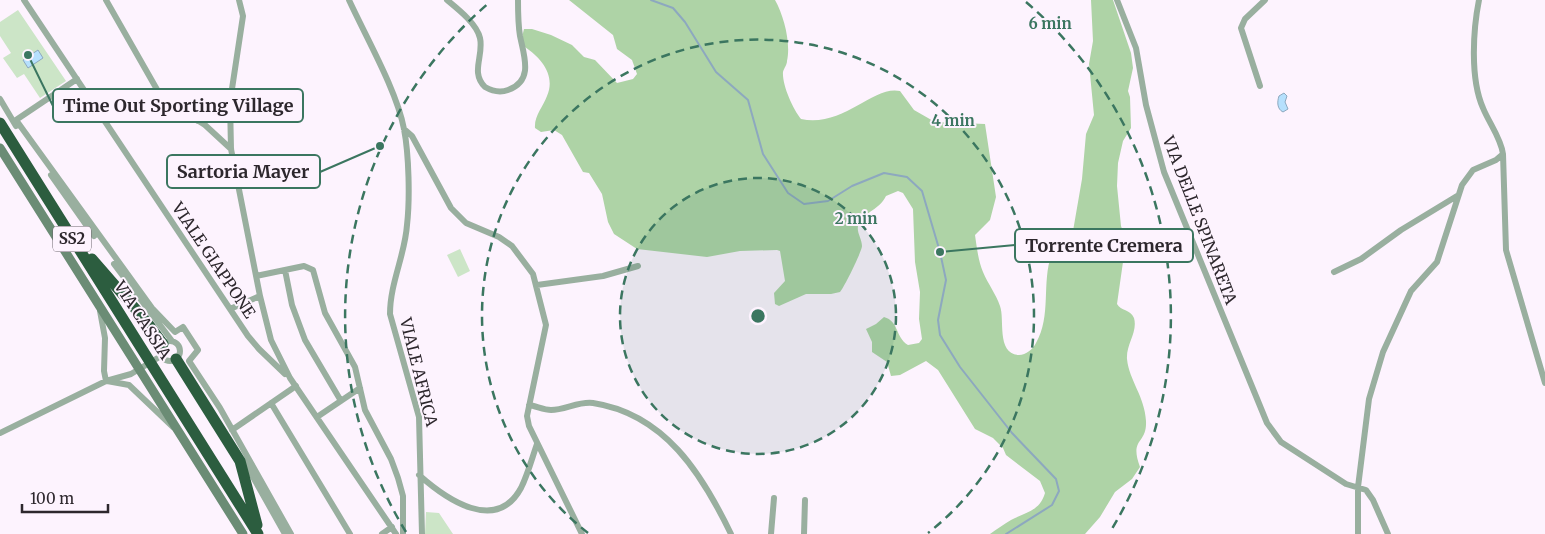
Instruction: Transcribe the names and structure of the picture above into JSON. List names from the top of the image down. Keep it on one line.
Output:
{"streets":{"highway":["SS2","VIA CASSIA"],"street":["VIA DELLE SPINARETA","VIALE GIAPPONE","VIALE AFRICA"]},"places":["Time Out Sporting Village","Sartoria Mayer","Torrente Cremera"],"scale_bar":"100 m","rings":["6 min","4 min","2 min"]}
